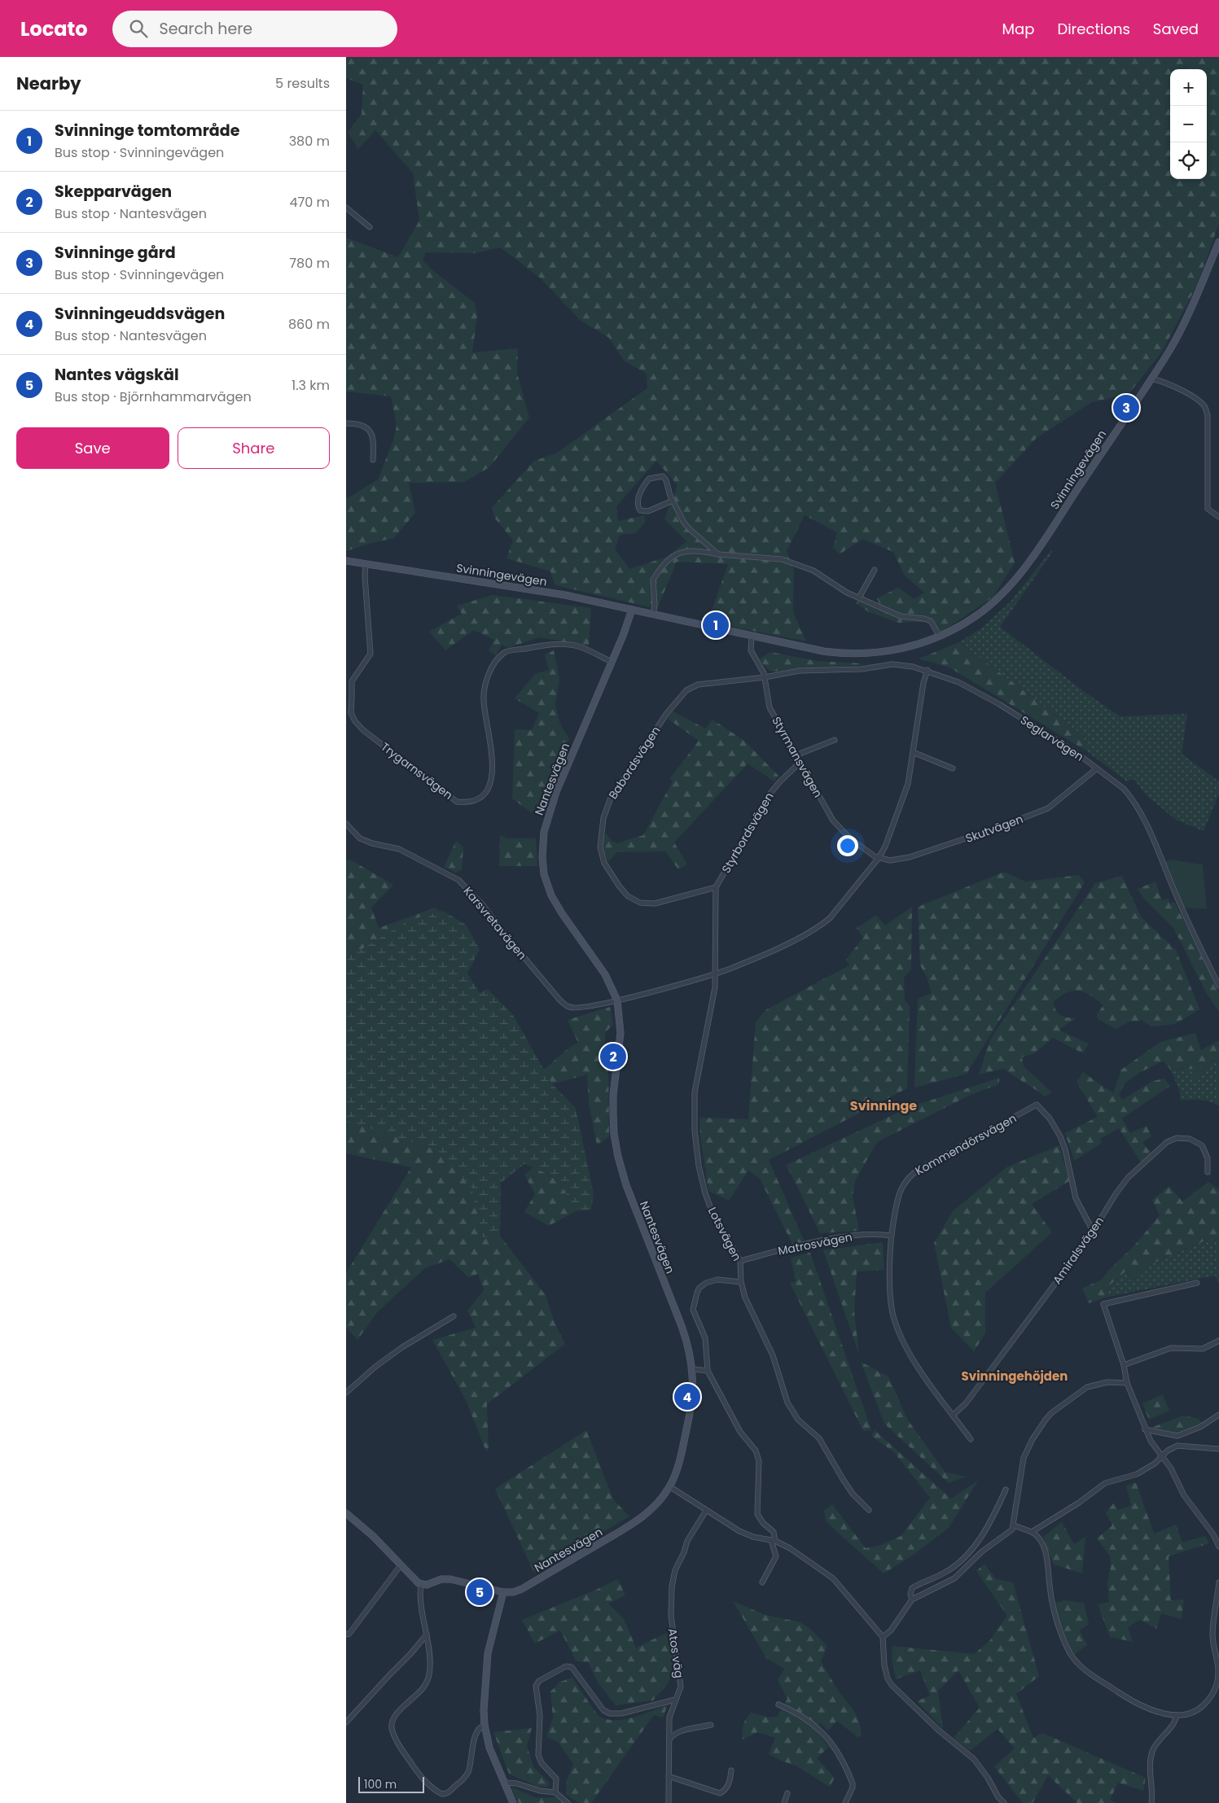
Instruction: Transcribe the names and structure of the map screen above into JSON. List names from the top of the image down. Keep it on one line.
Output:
{"streets":{"street":["Svinningevägen","Seglarvägen","Styrmansvägen","Babordsvägen","Trygarnsvägen","Nantesvägen","Skutvägen","Styrbordsvägen","Karsvretavägen","Kommendörsvägen","Lotsvägen","Matrosvägen","Amiralsvägen","Atos väg"]},"crossings":[["Svinningevägen","Styrmansvägen"],["Svinningevägen","Trygarnsvägen"],["Svinningevägen","Nantesvägen"],["Seglarvägen","Styrmansvägen"],["Seglarvägen","Babordsvägen"],["Seglarvägen","Skutvägen"],["Styrmansvägen","Babordsvägen"],["Styrmansvägen","Skutvägen"],["Styrmansvägen","Styrbordsvägen"],["Babordsvägen","Styrbordsvägen"],["Babordsvägen","Lotsvägen"],["Trygarnsvägen","Nantesvägen"],["Nantesvägen","Karsvretavägen"],["Styrbordsvägen","Lotsvägen"],["Kommendörsvägen","Matrosvägen"],["Kommendörsvägen","Amiralsvägen"],["Lotsvägen","Matrosvägen"]],"districts":["Svinninge","Svinningehöjden"],"scale_bar":"100 m","page":{"header":"Locato","search":"Search here","nav":["Map","Directions","Saved"],"heading":["Nearby","5 results"],"map_buttons":["+","−"],"list":[{"mark":"1","name":"Svinninge tomtområde","note":"Bus stop · Svinningevägen","value":"380 m"},{"mark":"2","name":"Skepparvägen","note":"Bus stop · Nantesvägen","value":"470 m"},{"mark":"3","name":"Svinninge gård","note":"Bus stop · Svinningevägen","value":"780 m"},{"mark":"4","name":"Svinningeuddsvägen","note":"Bus stop · Nantesvägen","value":"860 m"},{"mark":"5","name":"Nantes vägskäl","note":"Bus stop · Björnhammarvägen","value":"1.3 km"}],"pins":["3","1","2","4","5"],"buttons":["Save","Share"],"scale":"100 m"}}
